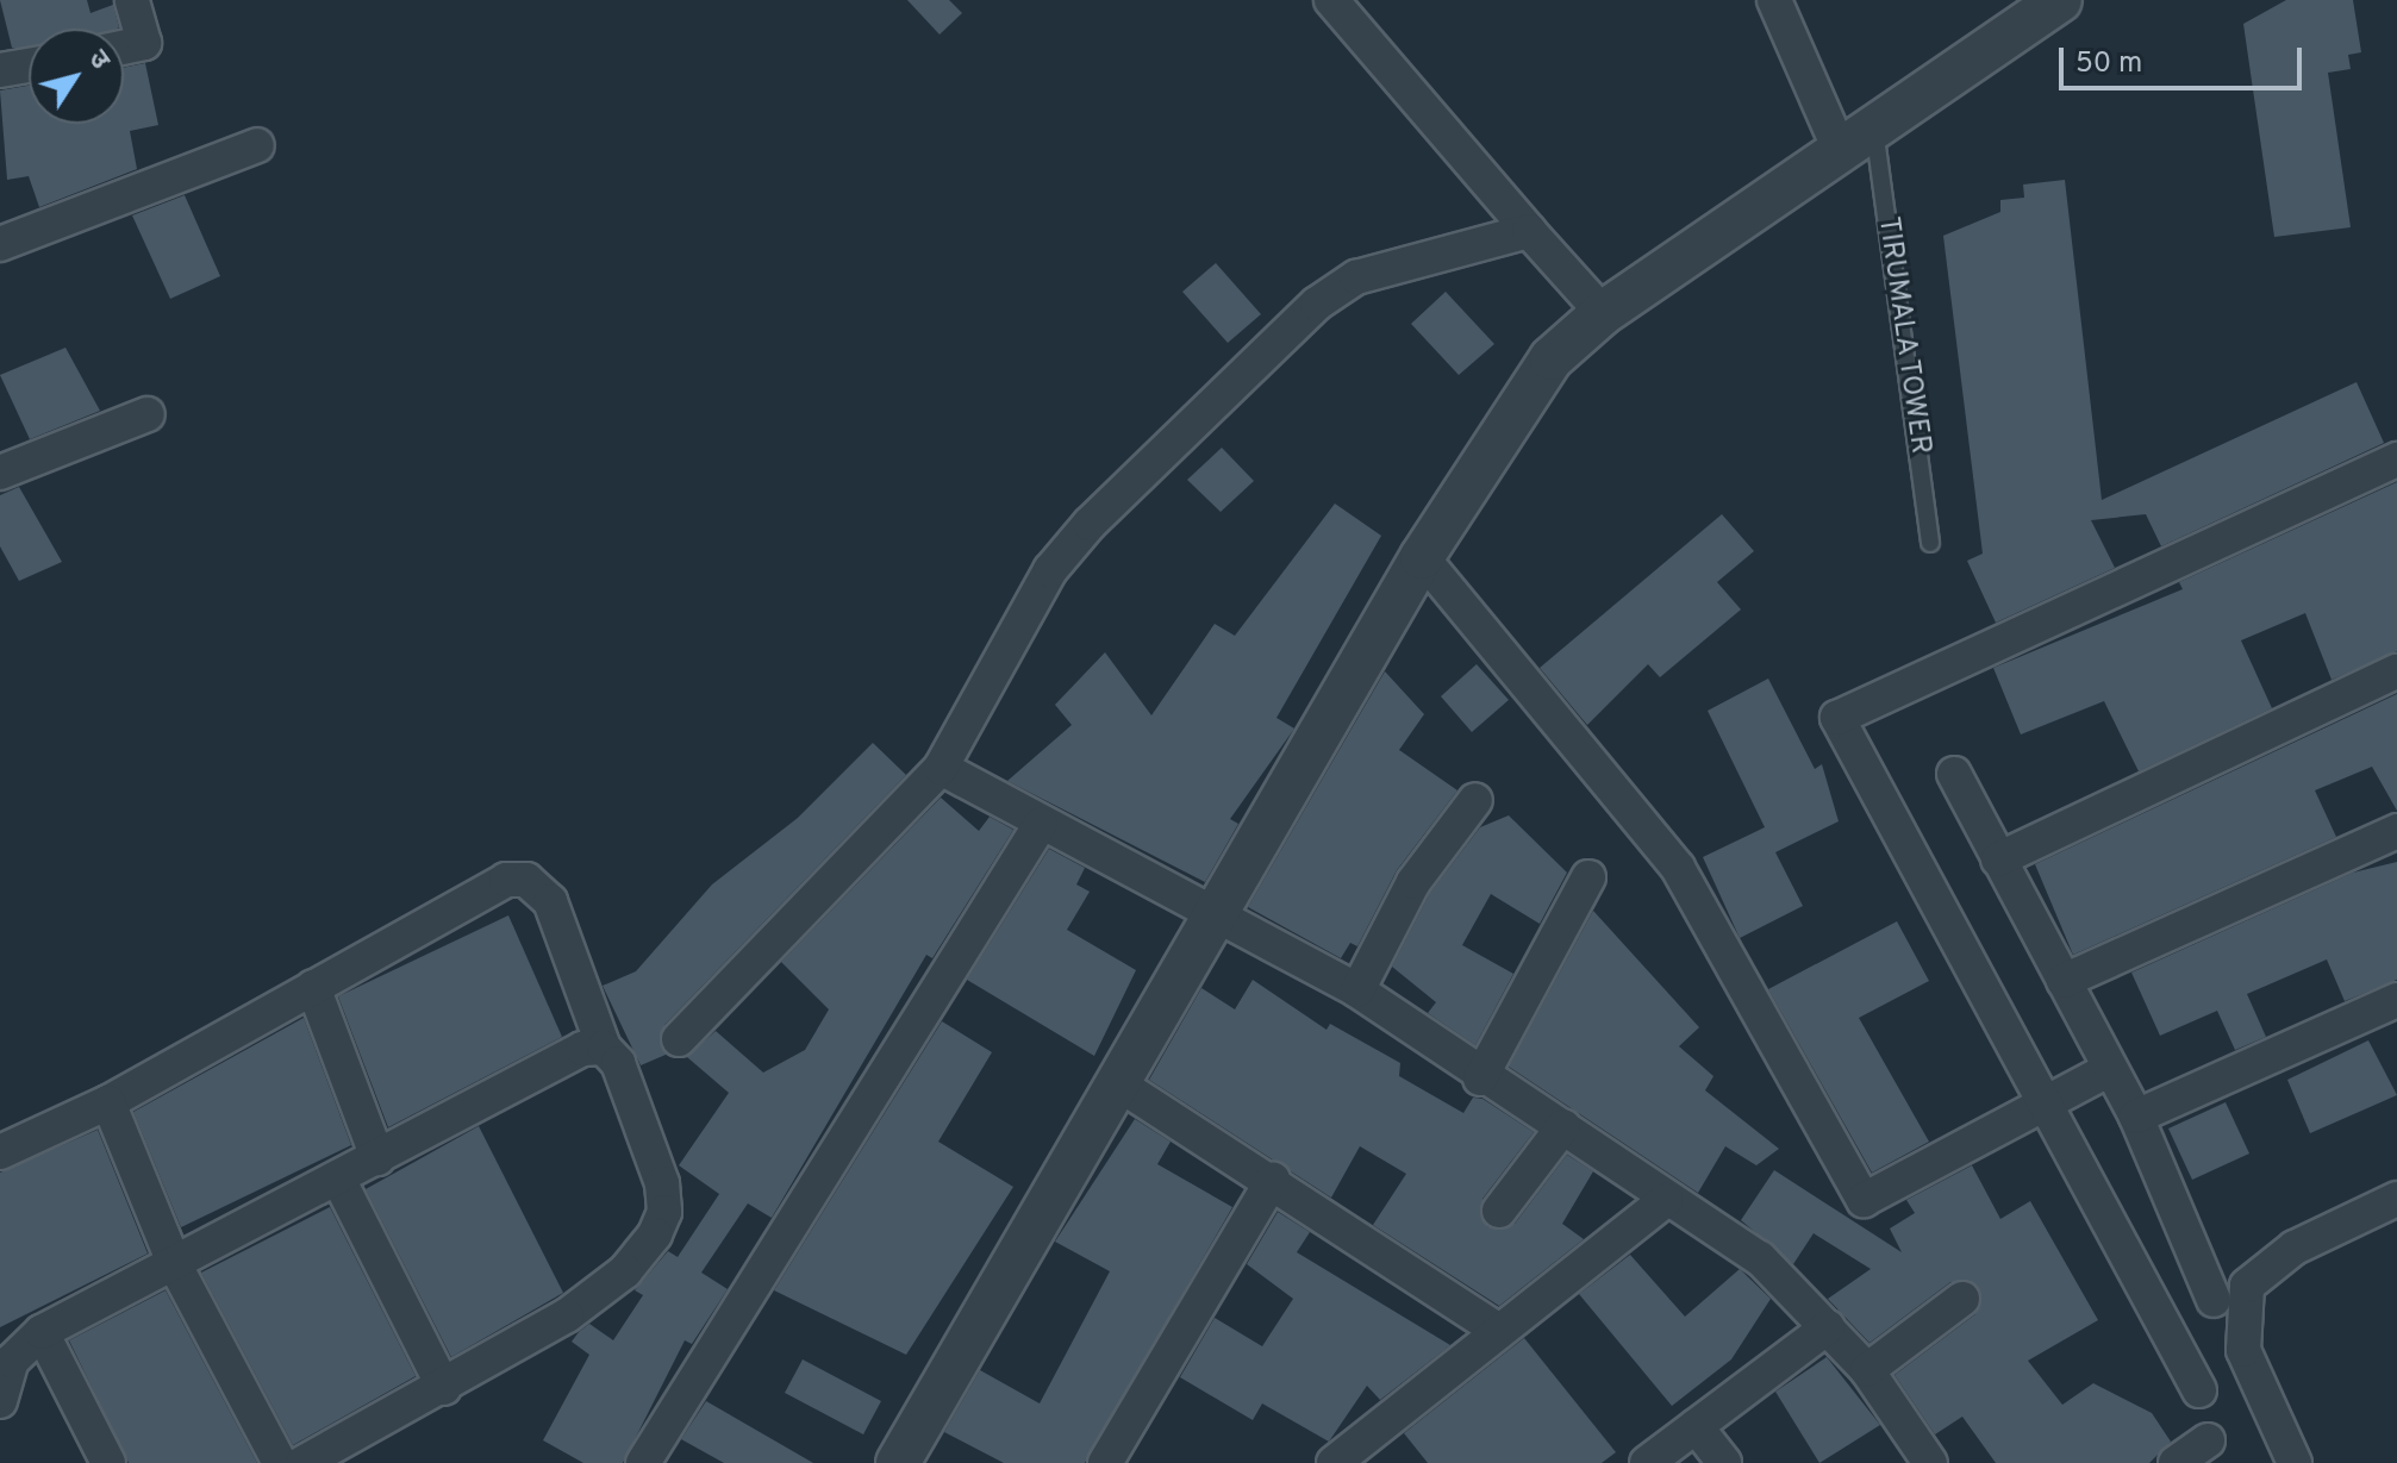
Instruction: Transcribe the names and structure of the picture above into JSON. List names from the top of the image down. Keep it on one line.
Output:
{"streets":{"lane":["TIRUMALA TOWER"]},"scale_bar":"50 m","north":"top right"}
